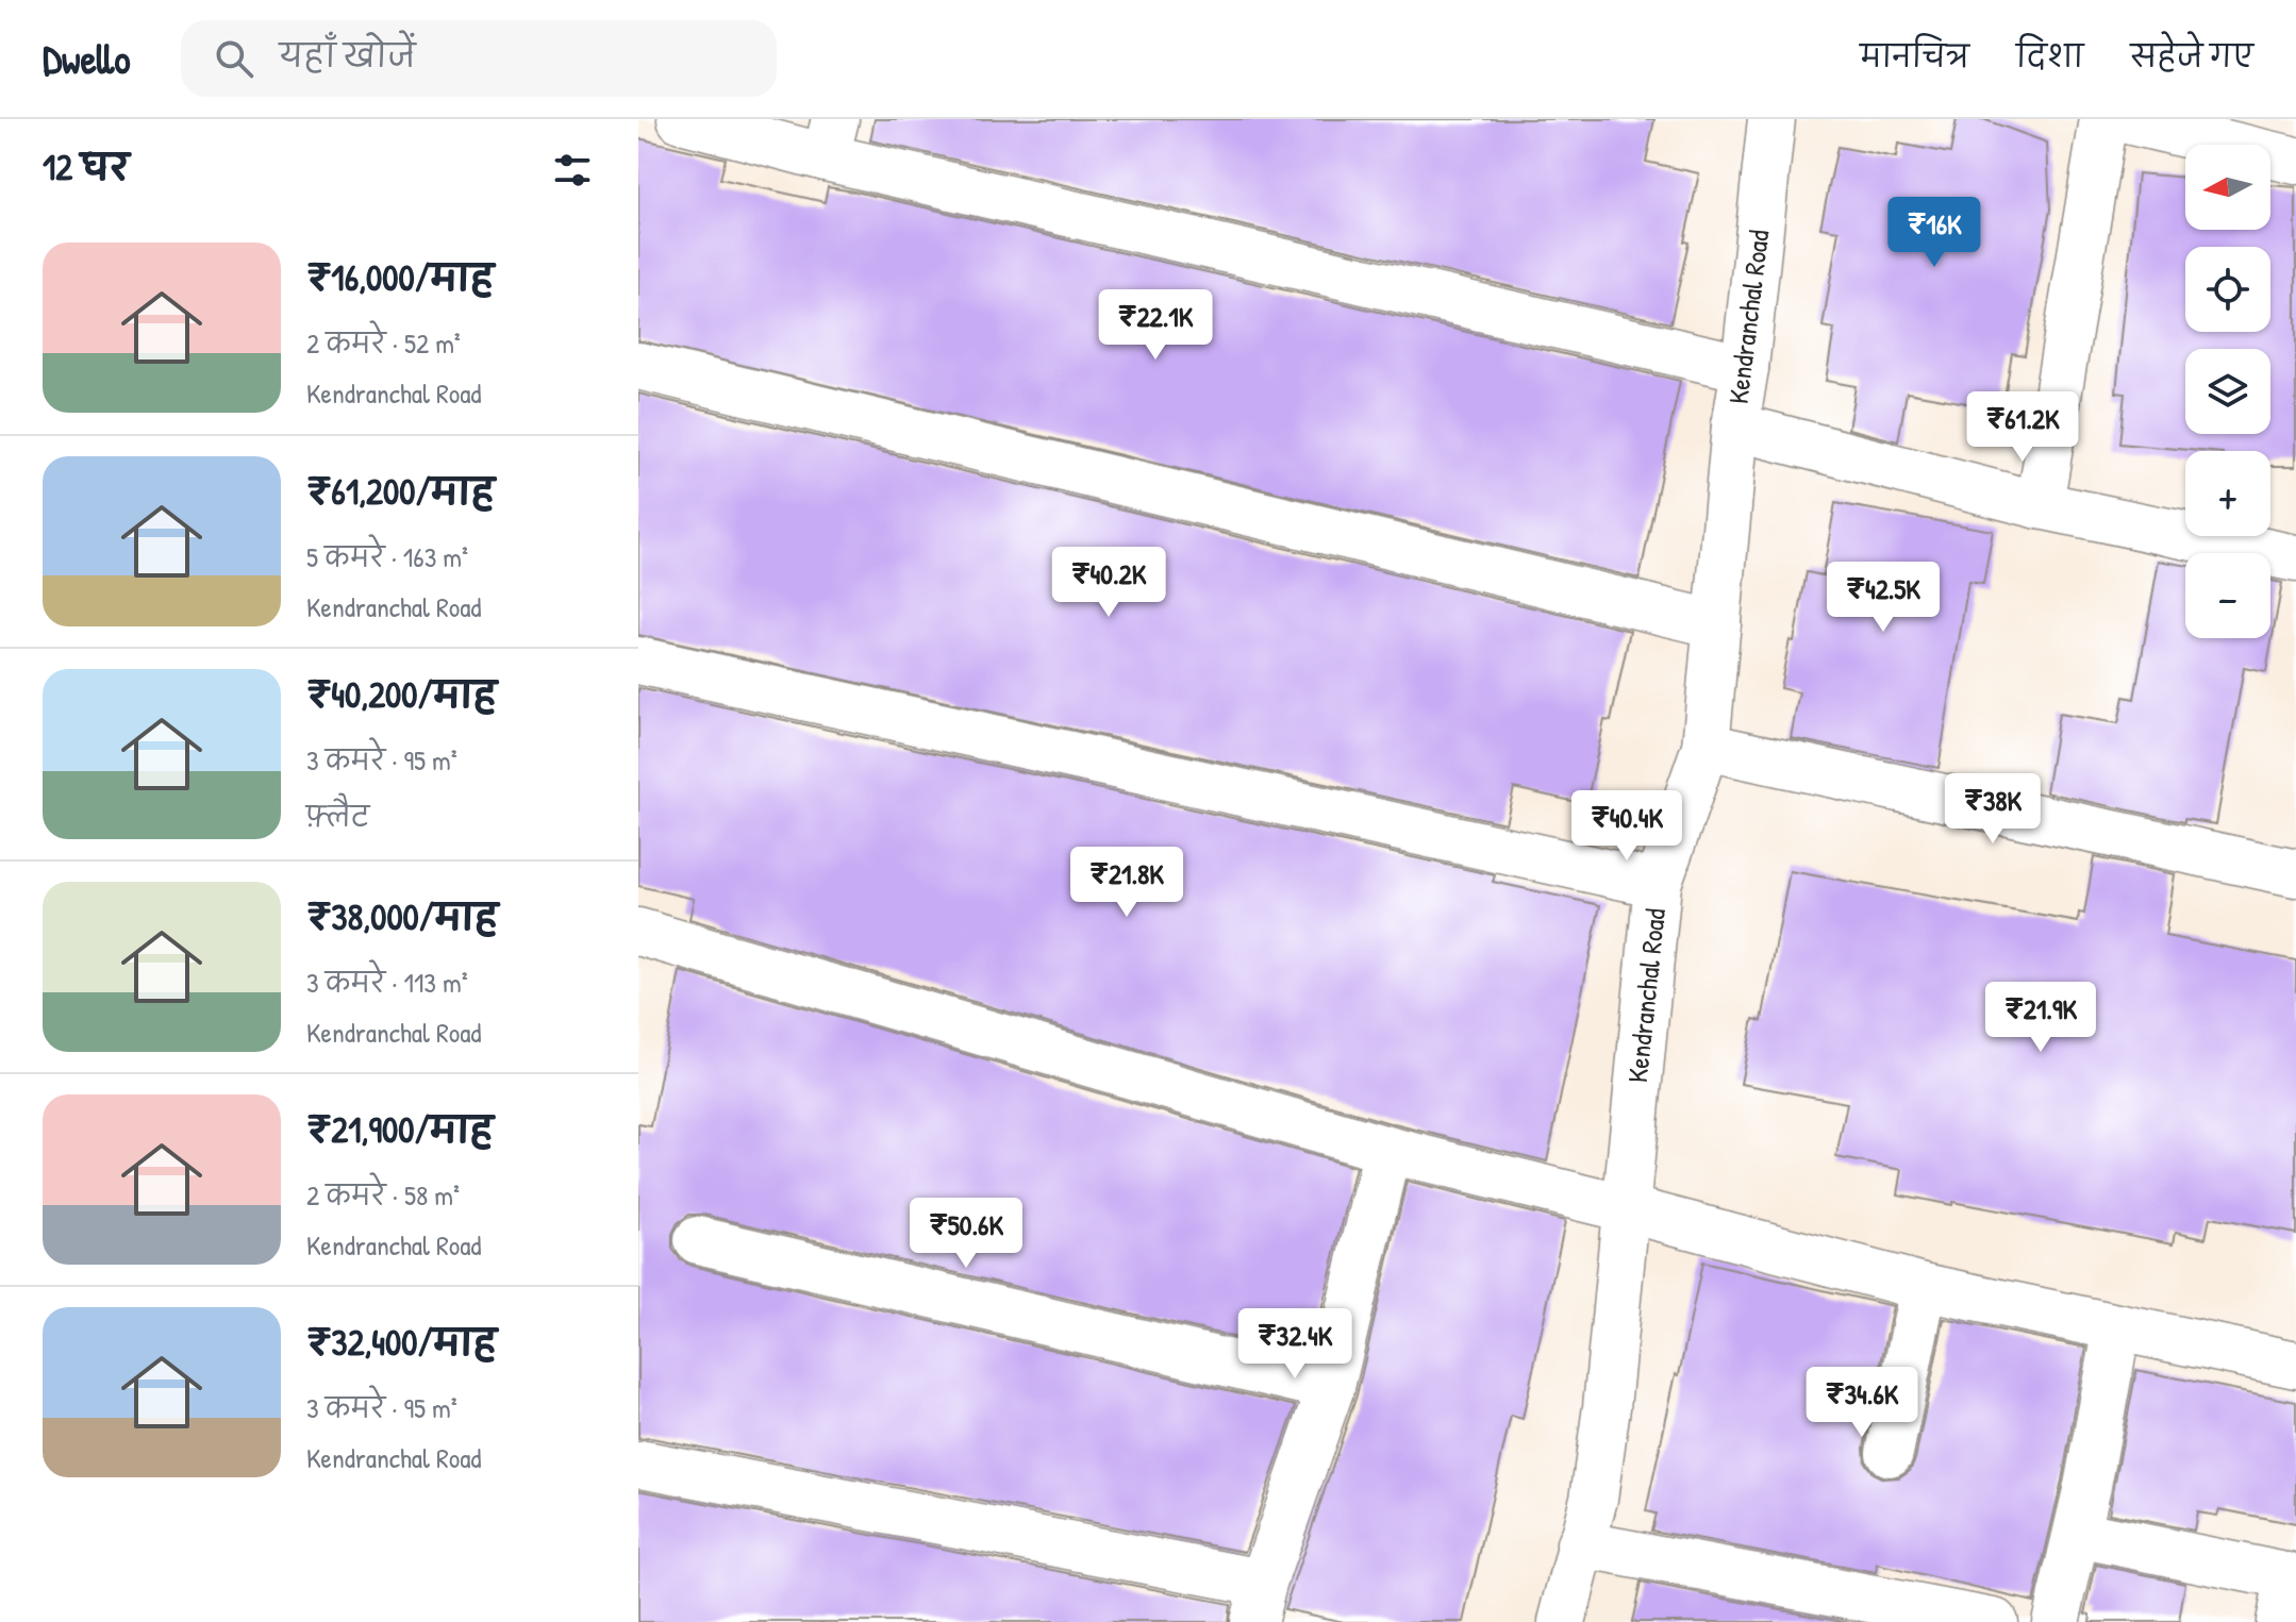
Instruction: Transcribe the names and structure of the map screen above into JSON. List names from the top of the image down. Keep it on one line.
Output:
{"streets":{"street":["Kendranchal Road"]},"north":"left","page":{"header":"Dwello","search":"यहाँ खोजें","nav":["मानचित्र","दिशा","सहेजे गए"],"heading":"12 घर","map_buttons":["+","−"],"price":["₹16K","₹22.1K","₹61.2K","₹40.2K","₹42.5K","₹38K","₹40.4K","₹21.8K","₹21.9K","₹50.6K","₹32.4K","₹34.6K"],"list":[{"name":"₹16,000/माह","note":"2 कमरे · 52 m² · Kendranchal Road"},{"name":"₹61,200/माह","note":"5 कमरे · 163 m² · Kendranchal Road"},{"name":"₹40,200/माह","note":"3 कमरे · 95 m² · फ़्लैट"},{"name":"₹38,000/माह","note":"3 कमरे · 113 m² · Kendranchal Road"},{"name":"₹21,900/माह","note":"2 कमरे · 58 m² · Kendranchal Road"},{"name":"₹32,400/माह","note":"3 कमरे · 95 m² · Kendranchal Road"}]}}
